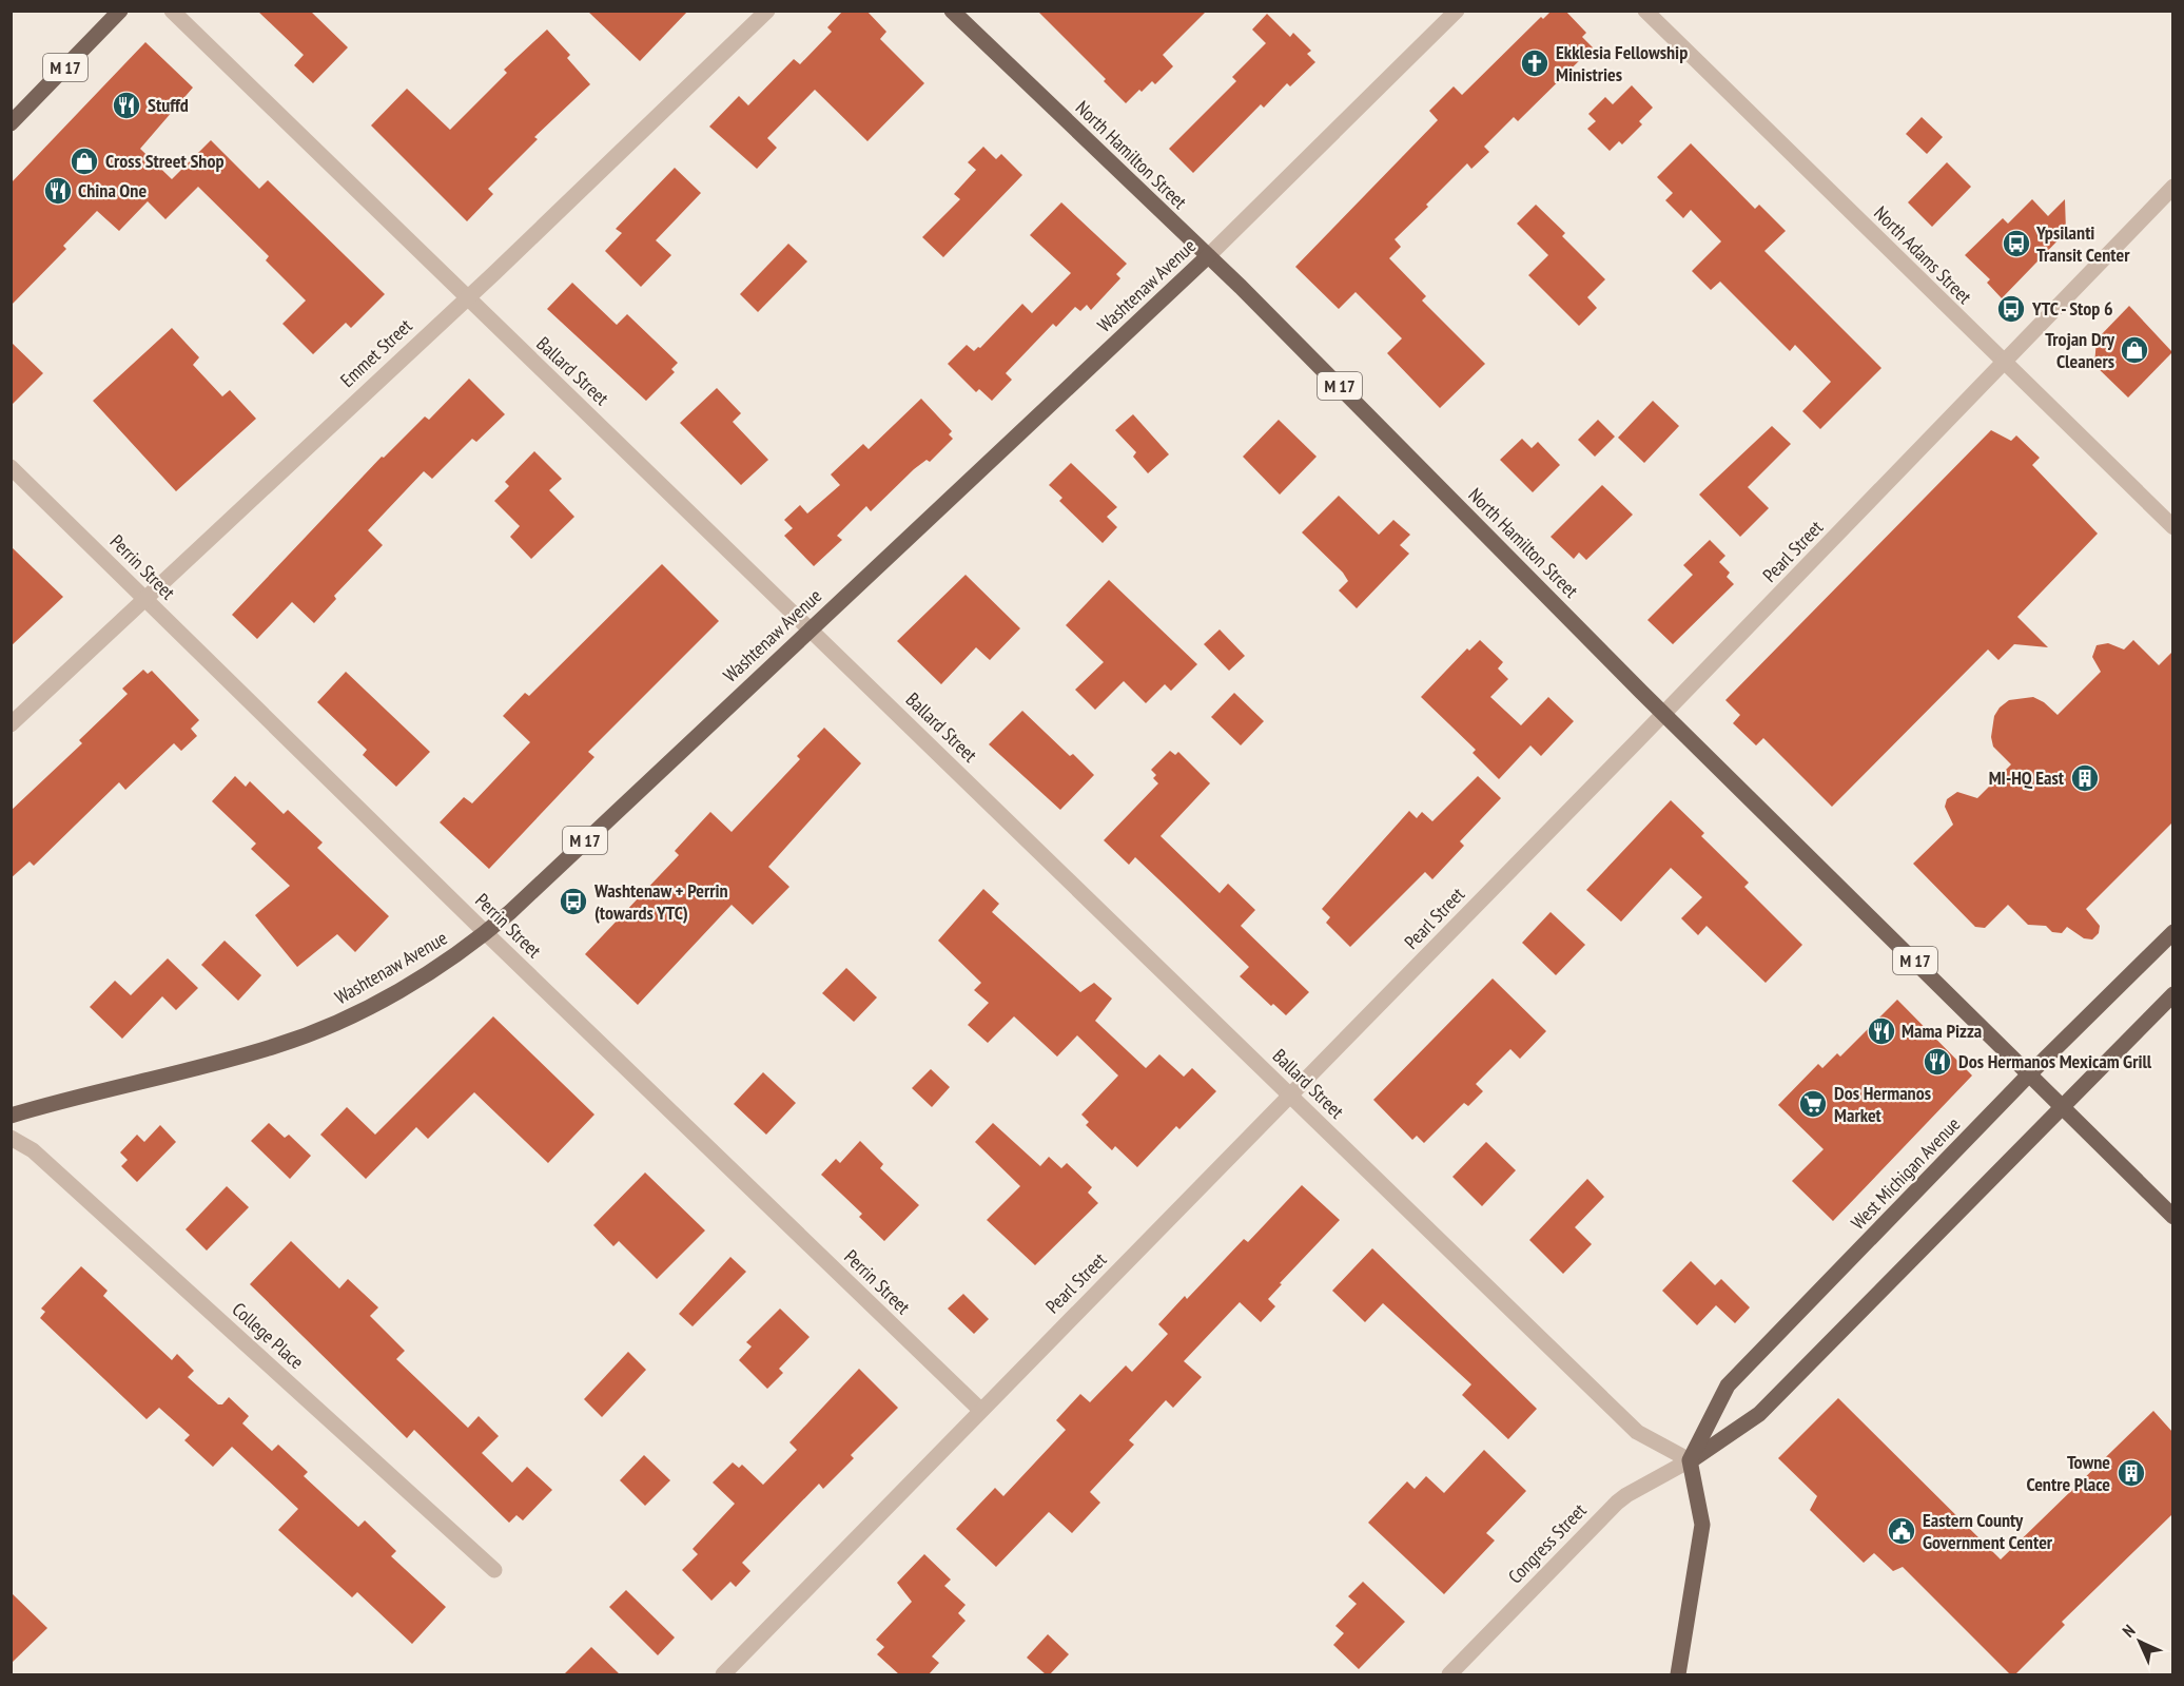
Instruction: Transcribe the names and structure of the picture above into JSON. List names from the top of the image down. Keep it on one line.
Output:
{"streets":{"main road":["M 17","North Hamilton Street","Washtenaw Avenue","West Michigan Avenue"],"street":["North Adams Street","Emmet Street","Ballard Street","Pearl Street","Perrin Street","College Place","Congress Street"]},"crossings":[["North Hamilton Street","Washtenaw Avenue"],["North Hamilton Street","Pearl Street"],["North Hamilton Street","West Michigan Avenue"],["North Adams Street","Pearl Street"],["Washtenaw Avenue","Ballard Street"],["Washtenaw Avenue","Perrin Street"],["Emmet Street","Ballard Street"],["Emmet Street","Perrin Street"],["Ballard Street","Pearl Street"],["Ballard Street","West Michigan Avenue"],["Ballard Street","Congress Street"],["Pearl Street","Perrin Street"],["West Michigan Avenue","Congress Street"]],"places":{"church":["Ekklesia Fellowship Ministries"],"restaurant":["Stuffd","China One","Mama Pizza","Dos Hermanos Mexicam Grill"],"shop":["Cross Street Shop","Trojan Dry Cleaners"],"bus stop":["Ypsilanti Transit Center","YTC - Stop 6","Washtenaw + Perrin (towards YTC)"],"building":["MI-HQ East","Towne Centre Place"],"supermarket":["Dos Hermanos Market"],"public building":["Eastern County Government Center"]},"north":"top left"}
